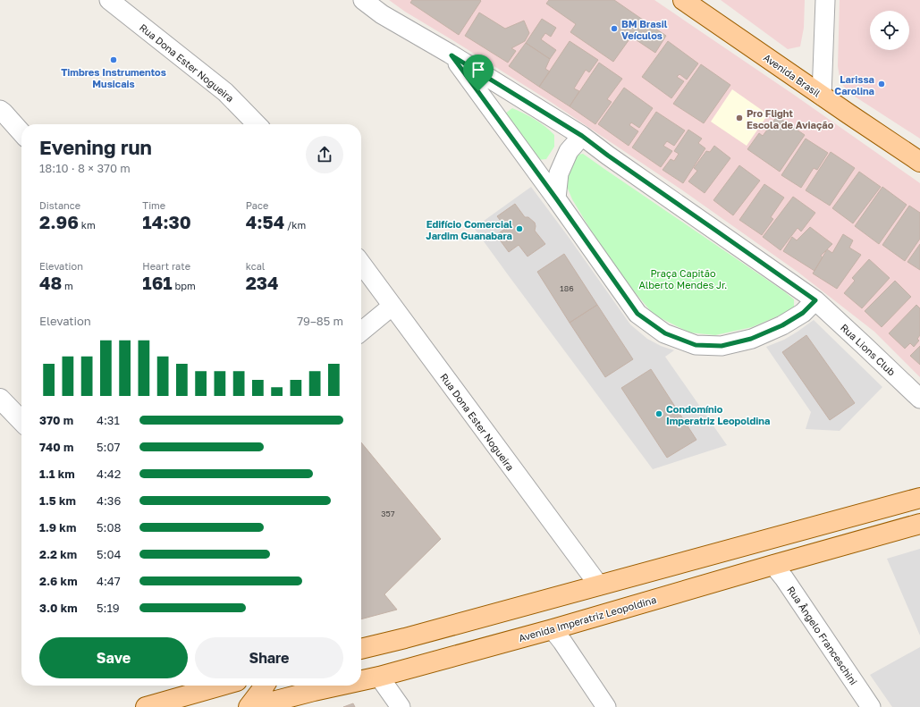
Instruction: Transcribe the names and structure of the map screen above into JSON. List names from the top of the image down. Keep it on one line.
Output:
{"streets":{"main road":["Avenida Brasil","Avenida Imperatriz Leopoldina"],"street":["Rua Dona Ester Nogueira","Rua Lions Club","Rua Ângelo Franceschini"]},"crossings":[["Avenida Imperatriz Leopoldina","Rua Ângelo Franceschini"]],"parks":["Praça Capitão Alberto Mendes Jr."],"places":["BM Brasil Veículos","Timbres Instrumentos Musicais","Larissa Carolina","Pro Flight Escola de Aviação","Edifício Comercial Jardim Guanabara","Condomínio Imperatriz Leopoldina"],"house_numbers":["186","357"],"page":{"heading":["Evening run","18:10 · 8 × 370 m"],"stats":[["Distance","2.96 km"],["Time","14:30"],["Pace","4:54 /km"],["Elevation","48 m"],["Heart rate","161 bpm"],["kcal","234"]],"chart":["Elevation","79–85 m"],"list":[{"name":"370 m","note":"4:31"},{"name":"740 m","note":"5:07"},{"name":"1.1 km","note":"4:42"},{"name":"1.5 km","note":"4:36"},{"name":"1.9 km","note":"5:08"},{"name":"2.2 km","note":"5:04"},{"name":"2.6 km","note":"4:47"},{"name":"3.0 km","note":"5:19"}],"buttons":["Save","Share"]}}
